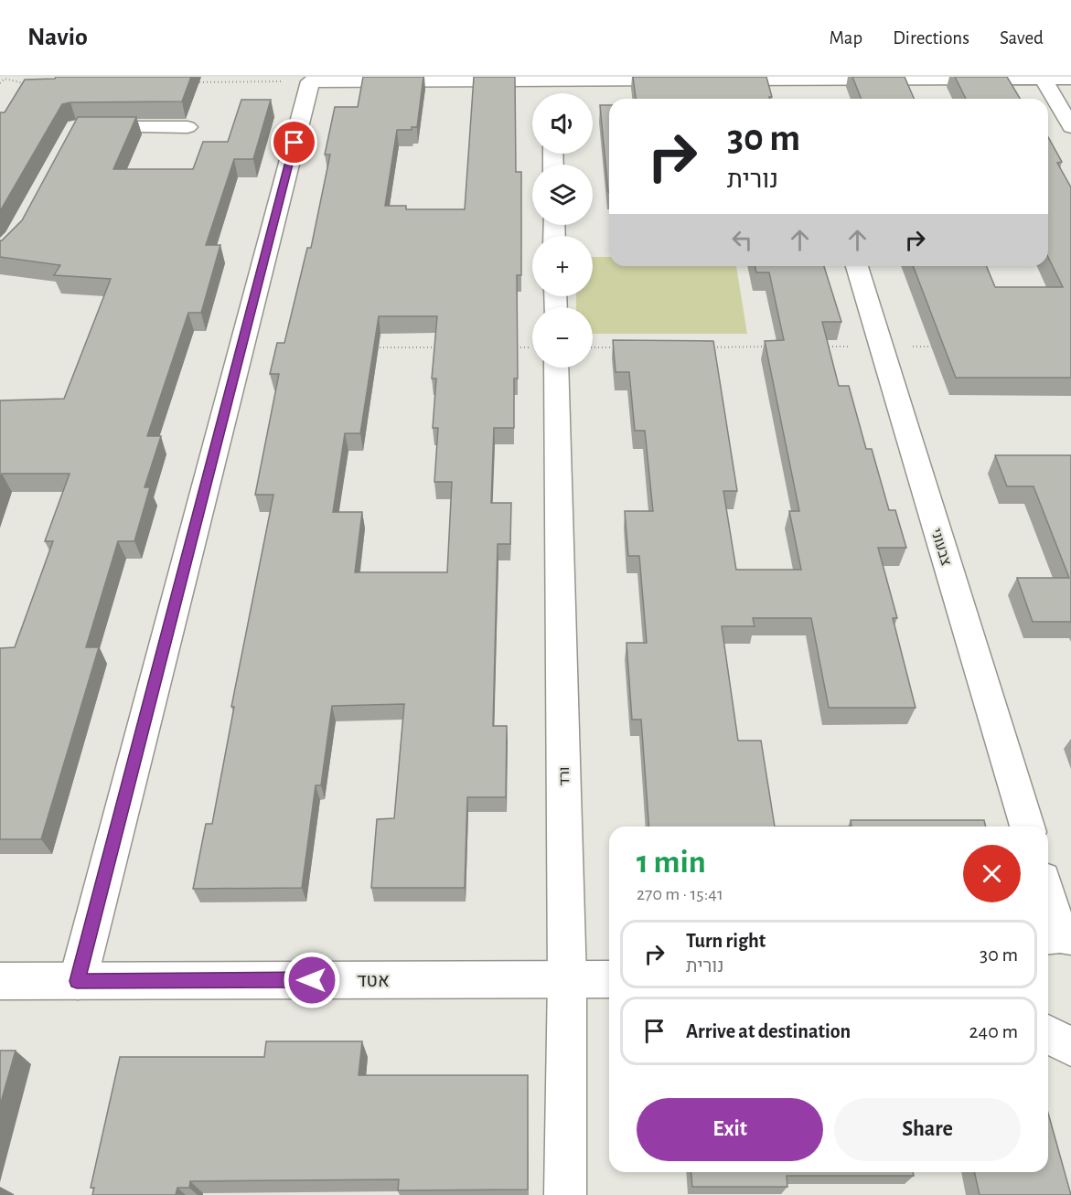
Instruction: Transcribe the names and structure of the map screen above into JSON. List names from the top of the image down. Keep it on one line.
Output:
{"streets":{"street":["צבעוני","ורד","אטד"]},"crossings":[["ורד","אטד"]],"page":{"header":"Navio","nav":["Map","Directions","Saved"],"map_buttons":["+","−"],"turn":["30 m","נורית"],"heading":["1 min","270 m · 15:41"],"list":[{"name":"Turn right","note":"נורית","value":"30 m"},{"name":"Arrive at destination","value":"240 m"}],"buttons":["Exit","Share"]}}
